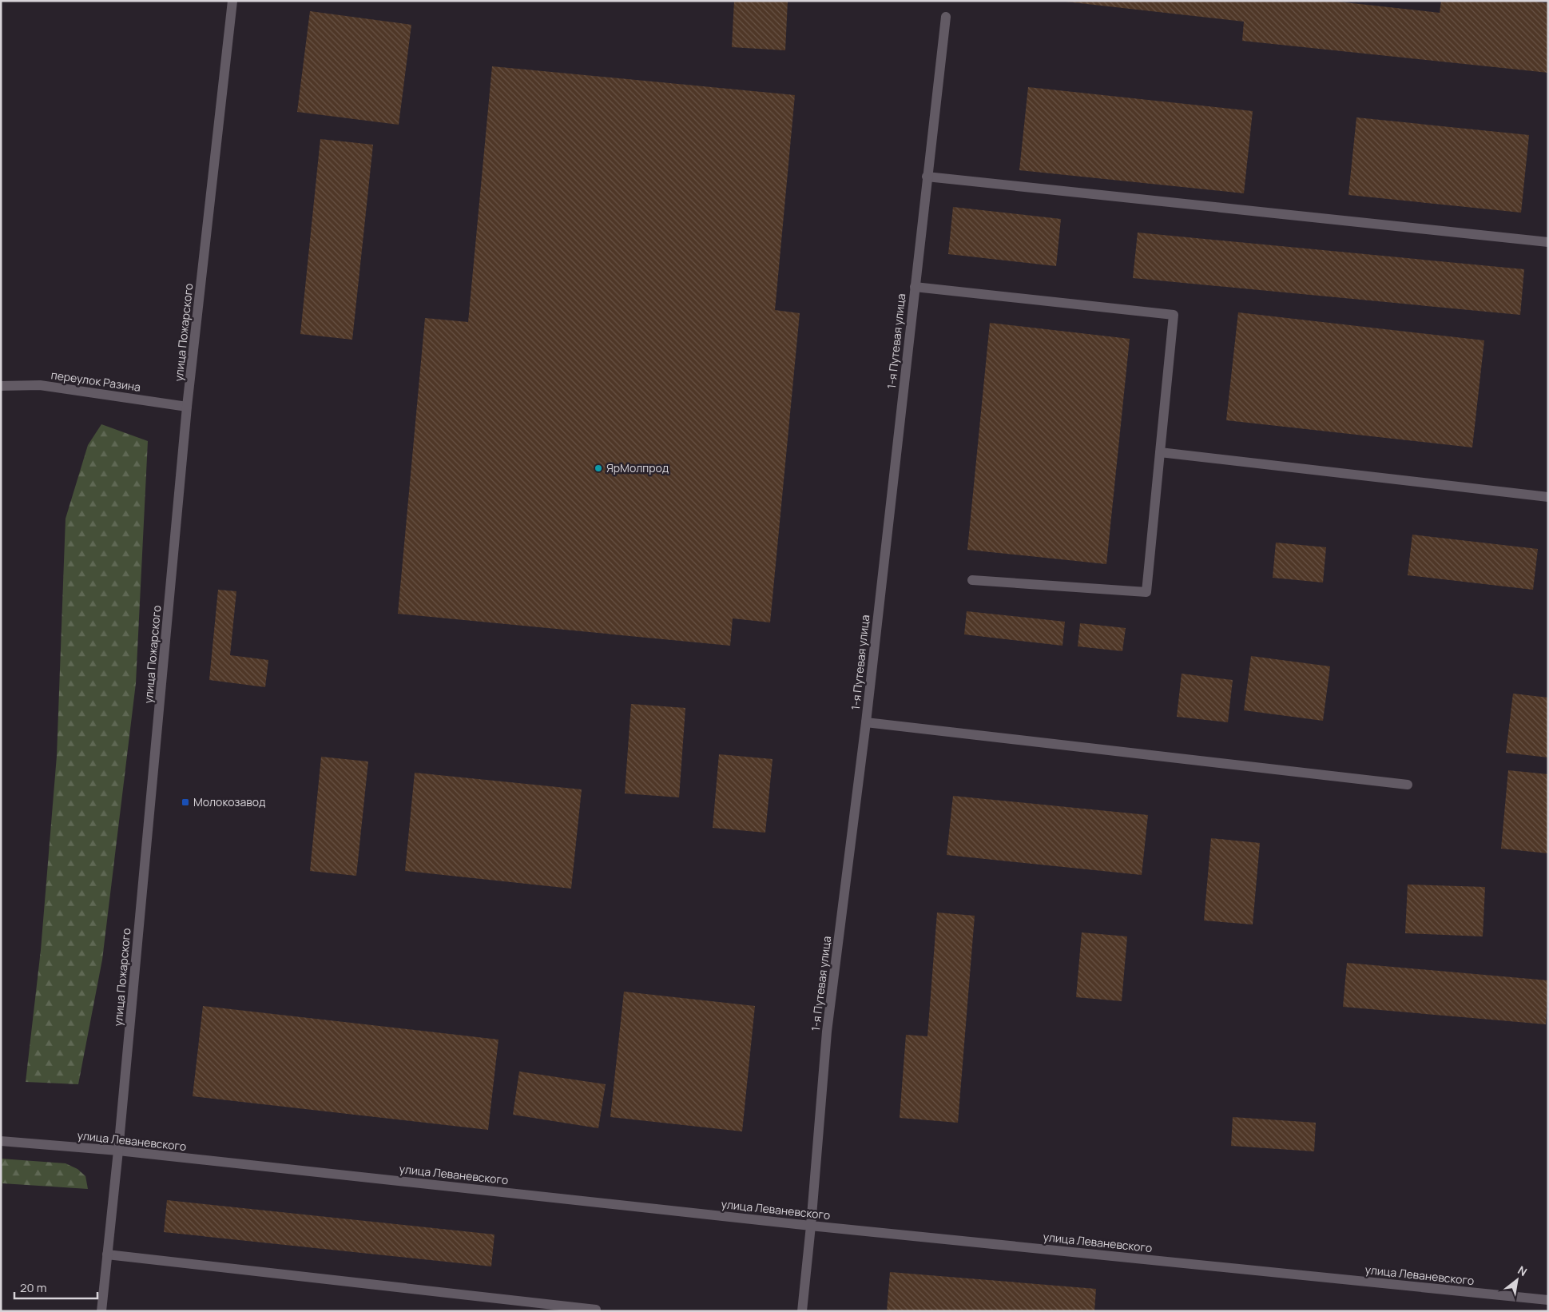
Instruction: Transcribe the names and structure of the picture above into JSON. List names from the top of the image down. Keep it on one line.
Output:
{"streets":{"street":["улица Пожарского","1-я Путевая улица","переулок Разина","улица Леваневского"]},"crossings":[["улица Пожарского","переулок Разина"],["улица Пожарского","улица Леваневского"],["1-я Путевая улица","улица Леваневского"]],"places":{"other":["ЯрМолпрод"],"transit":["Молокозавод"]},"scale_bar":"20 m","north":"top right"}
